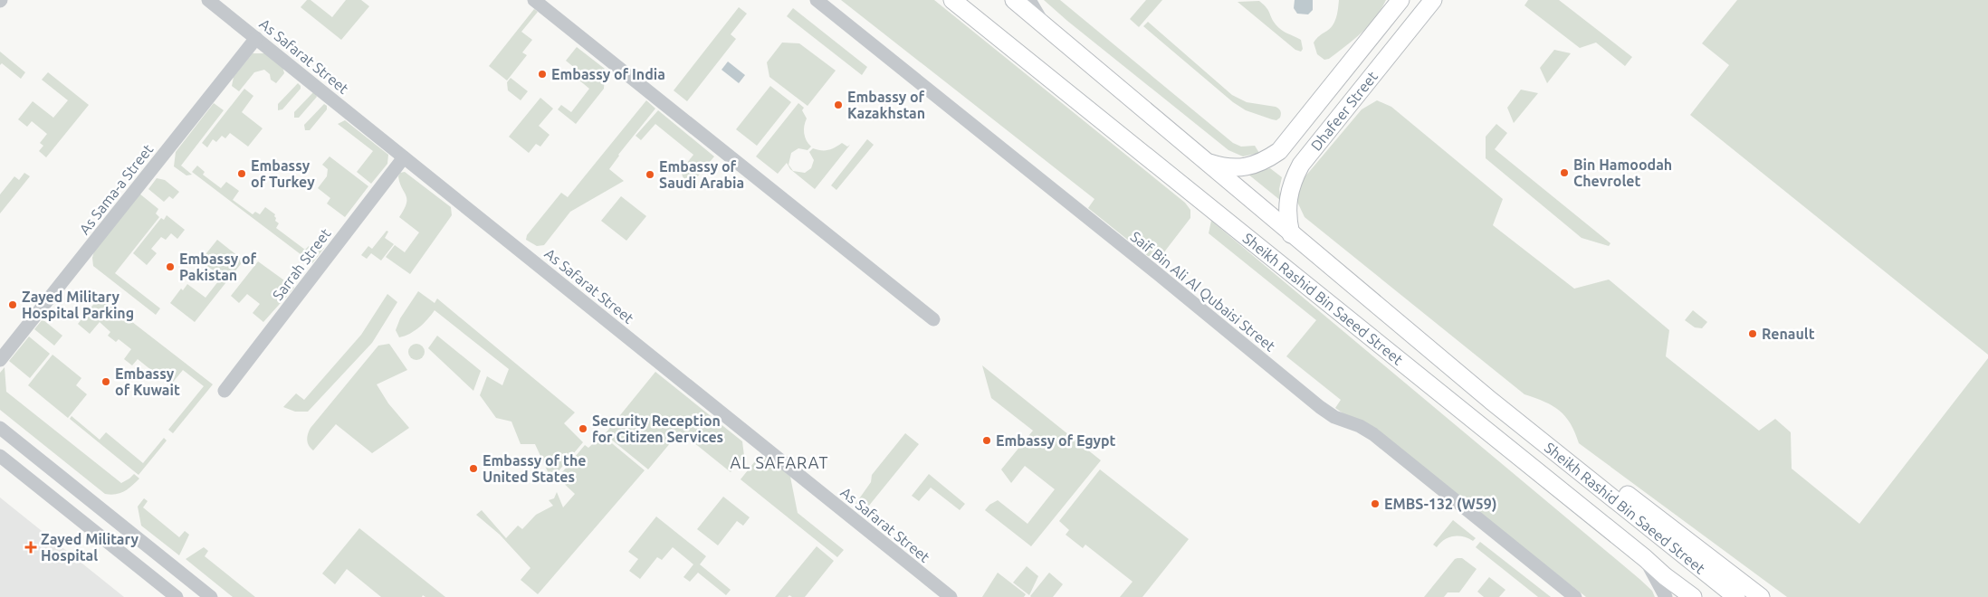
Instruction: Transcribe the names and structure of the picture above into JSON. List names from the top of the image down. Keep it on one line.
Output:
{"streets":{"main road":["Dhafeer Street","Sheikh Rashid Bin Saeed Street"],"street":["As Safarat Street","As Sama-a Street","Sarrah Street","Saif Bin Ali Al Qubaisi Street"]},"crossings":[["As Safarat Street","As Sama-a Street"],["As Safarat Street","Sarrah Street"],["Dhafeer Street","Sheikh Rashid Bin Saeed Street"]],"districts":["AL SAFARAT"],"places":{"other":["Embassy of India","Embassy of Kazakhstan","Bin Hamoodah Chevrolet","Embassy of Turkey","Embassy of Saudi Arabia","Embassy of Pakistan","Zayed Military Hospital Parking","Renault","Embassy of Kuwait","Security Reception for Citizen Services","Embassy of Egypt","Embassy of the United States","EMBS-132 (W59)"],"health":["Zayed Military Hospital"]}}
